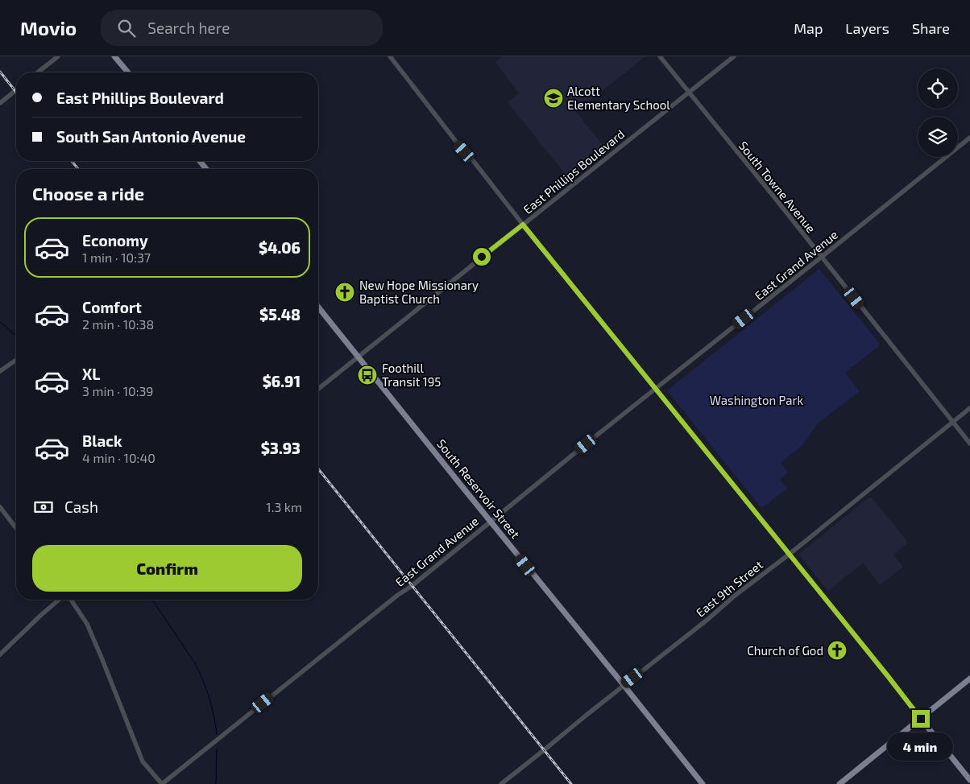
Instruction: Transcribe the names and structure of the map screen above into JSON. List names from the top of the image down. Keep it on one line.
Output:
{"streets":{"main road":["South Reservoir Street"],"street":["East Phillips Boulevard","South Towne Avenue","East Grand Avenue","East 9th Street"]},"crossings":[["East Phillips Boulevard","South Towne Avenue"],["East Phillips Boulevard","South Reservoir Street"],["South Towne Avenue","East Grand Avenue"],["South Towne Avenue","East 9th Street"],["East Grand Avenue","South Reservoir Street"],["South Reservoir Street","East 9th Street"]],"parks":["Washington Park"],"places":{"school or university":["Alcott Elementary School"],"church":["New Hope Missionary Baptist Church","Church of God"],"bus stop":["Foothill Transit 195"]},"page":{"header":"Movio","search":"Search here","nav":["Map","Layers","Share"],"banner":["East Phillips Boulevard","South San Antonio Avenue"],"heading":"Choose a ride","list":[{"name":"Economy","note":"1 min · 10:37","value":"$4.06"},{"name":"Comfort","note":"2 min · 10:38","value":"$5.48"},{"name":"XL","note":"3 min · 10:39","value":"$6.91"},{"name":"Black","note":"4 min · 10:40","value":"$3.93"}],"pay":["Cash","1.3 km"],"buttons":"Confirm","bubble":"4 min"}}
